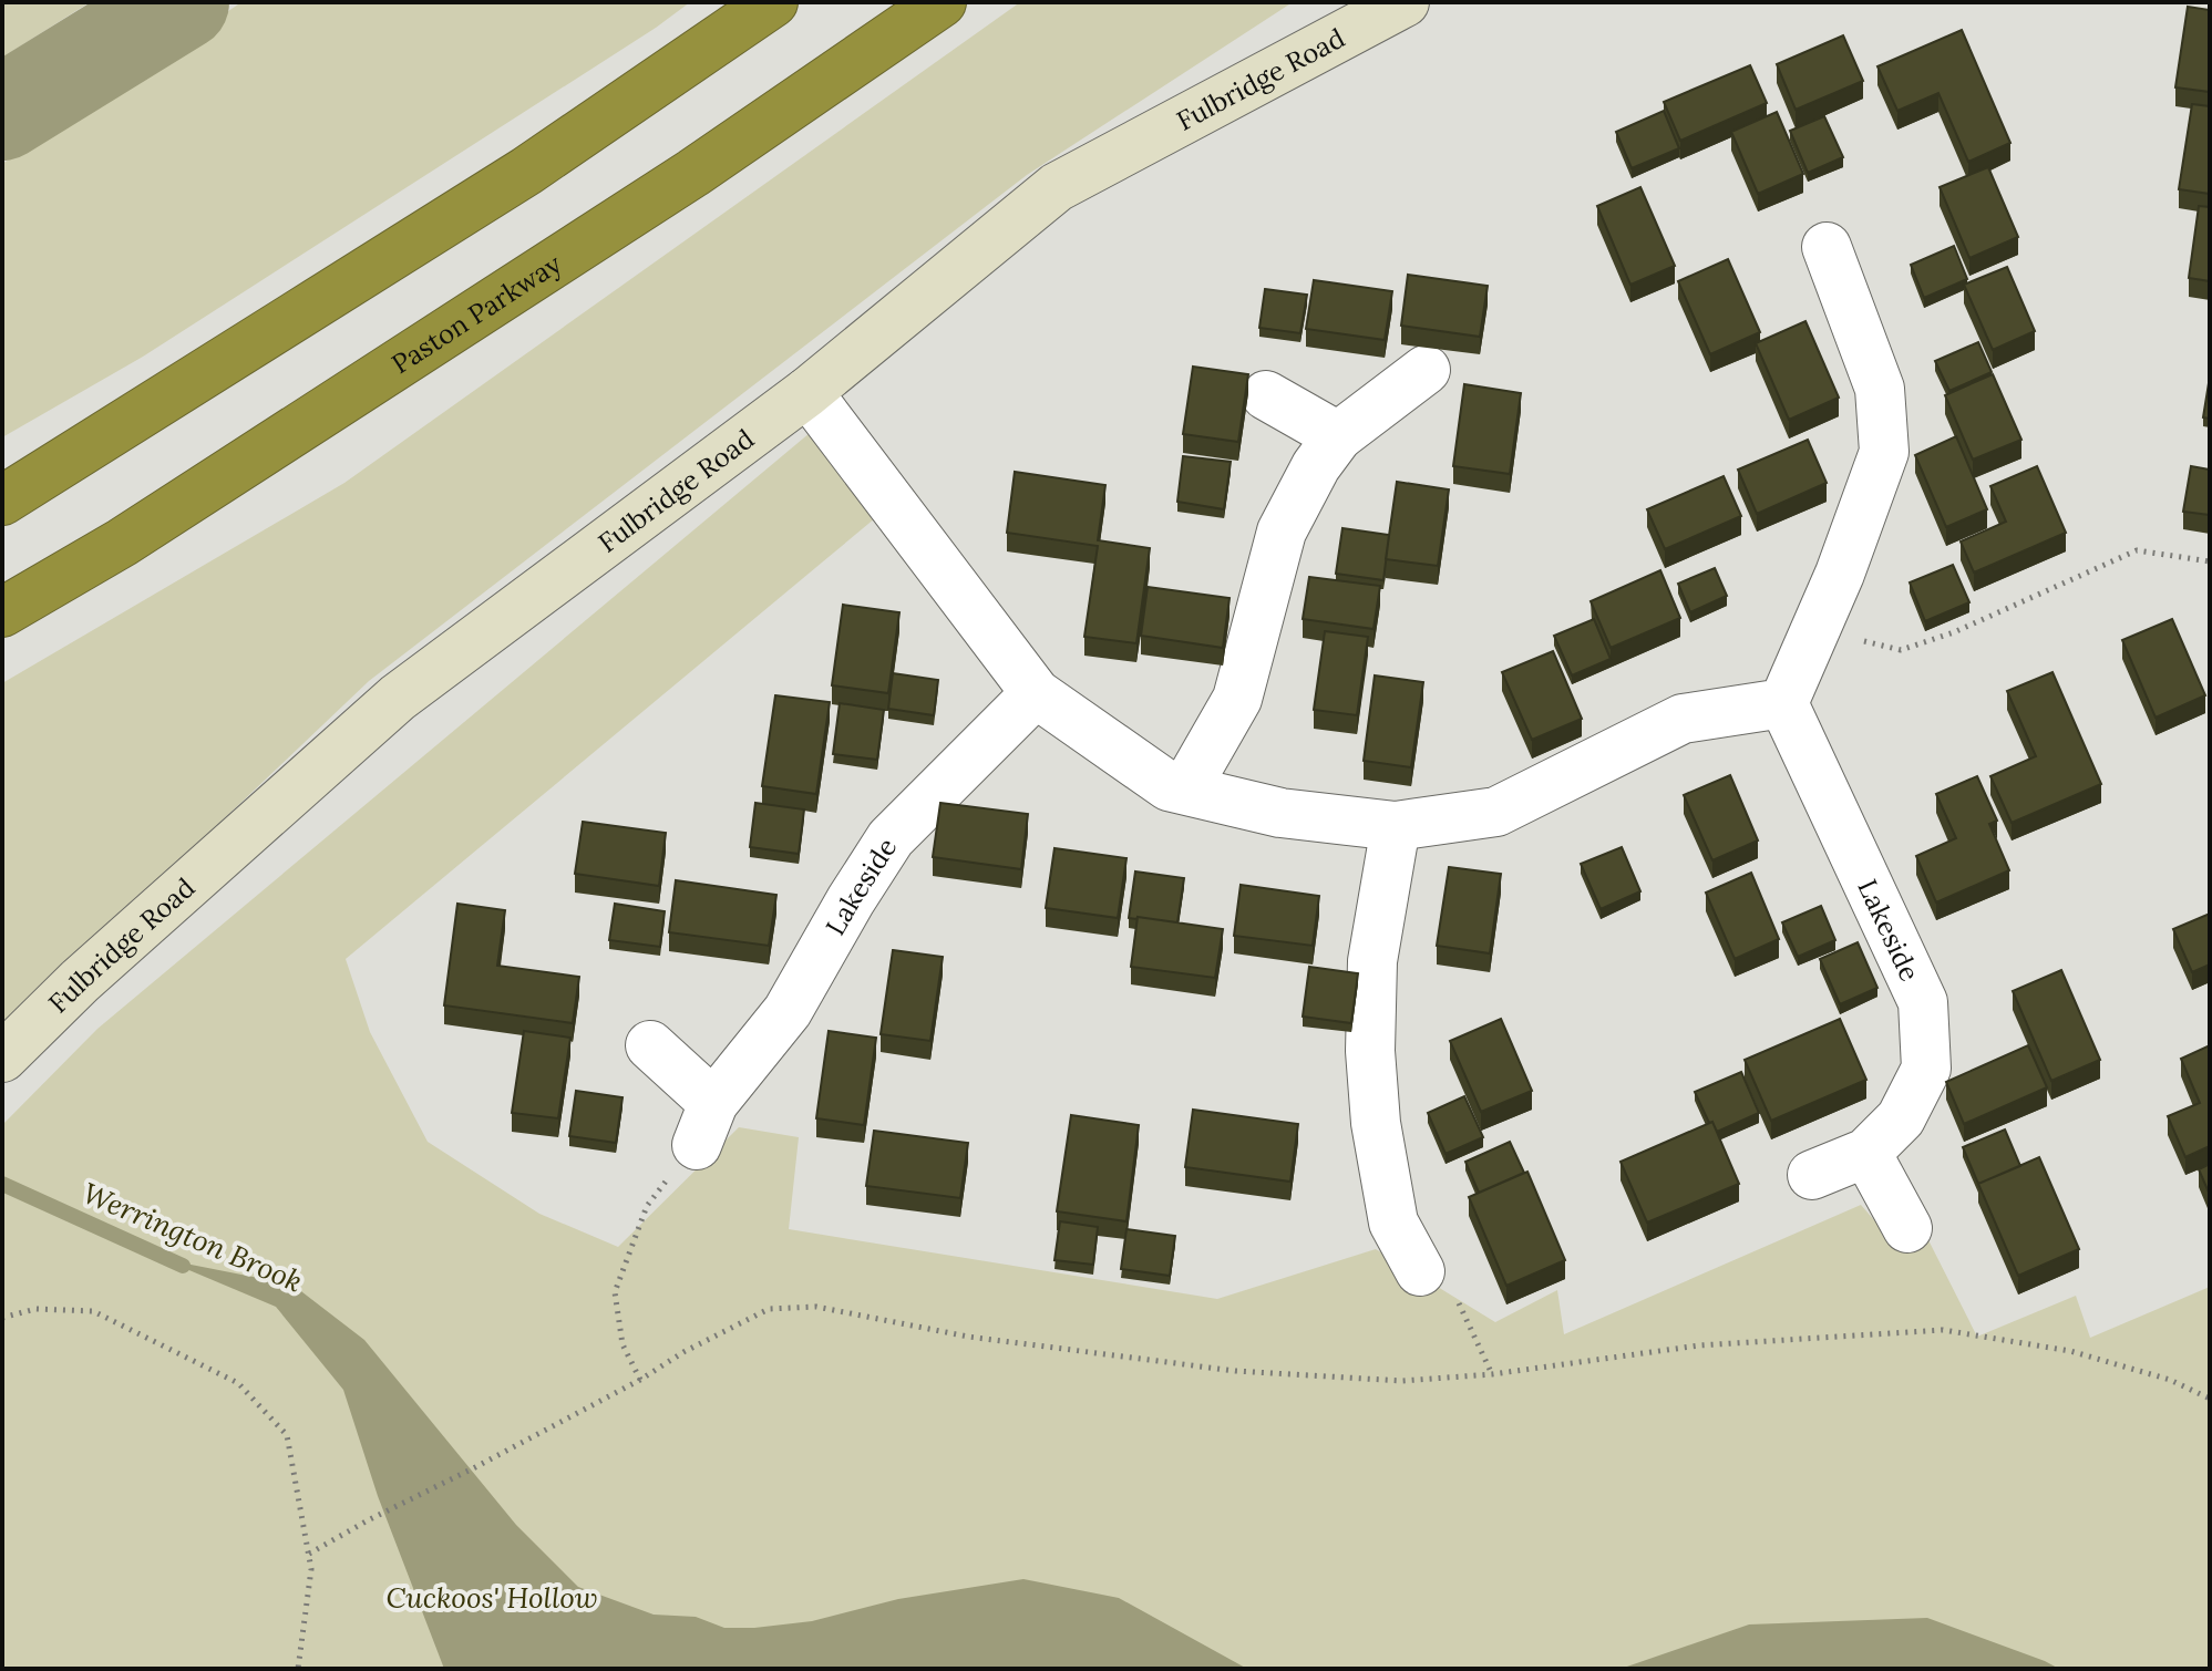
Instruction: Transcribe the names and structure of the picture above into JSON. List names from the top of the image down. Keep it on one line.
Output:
{"streets":{"highway":["Paston Parkway"],"street":["Fulbridge Road","Lakeside"]},"water":["Werrington Brook","Cuckoos' Hollow"]}
